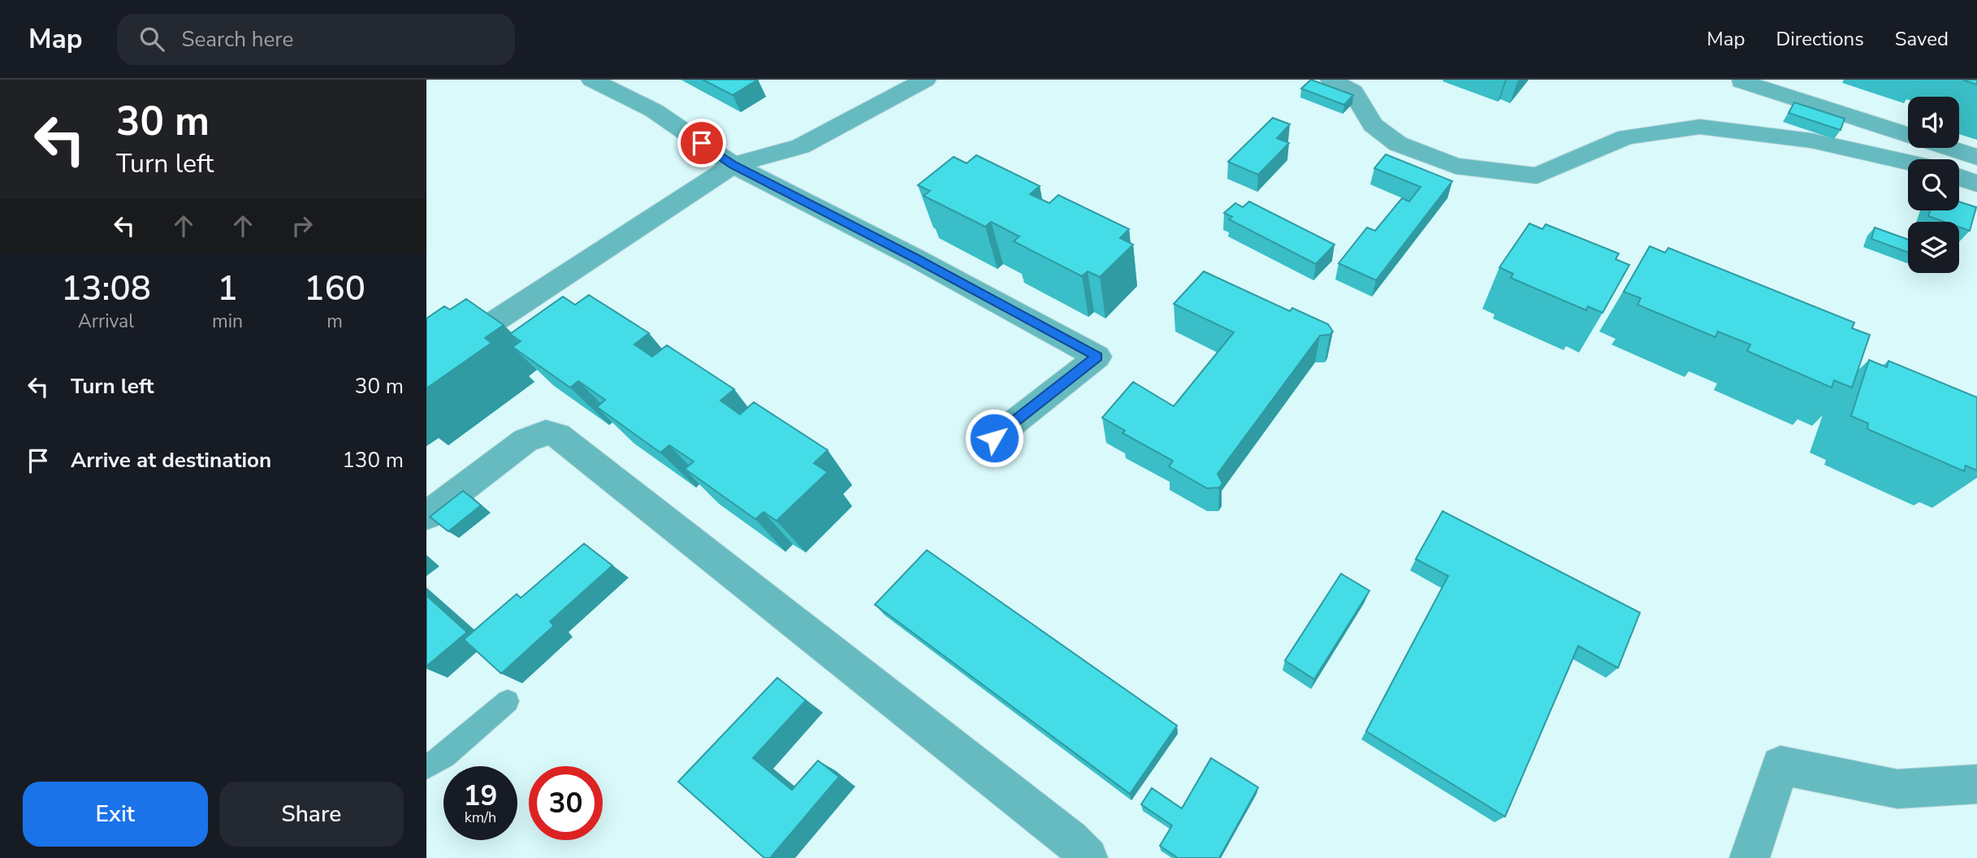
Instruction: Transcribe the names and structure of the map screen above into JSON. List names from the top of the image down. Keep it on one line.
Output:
{"page":{"header":"Map","search":"Search here","nav":["Map","Directions","Saved"],"turn":["30 m","Turn left"],"eta":["13:08","Arrival","1","min","160","m"],"list":[{"name":"Turn left","value":"30 m"},{"name":"Arrive at destination","value":"130 m"}],"speed":"19 km/h","limit":"30","buttons":["Exit","Share"]}}
